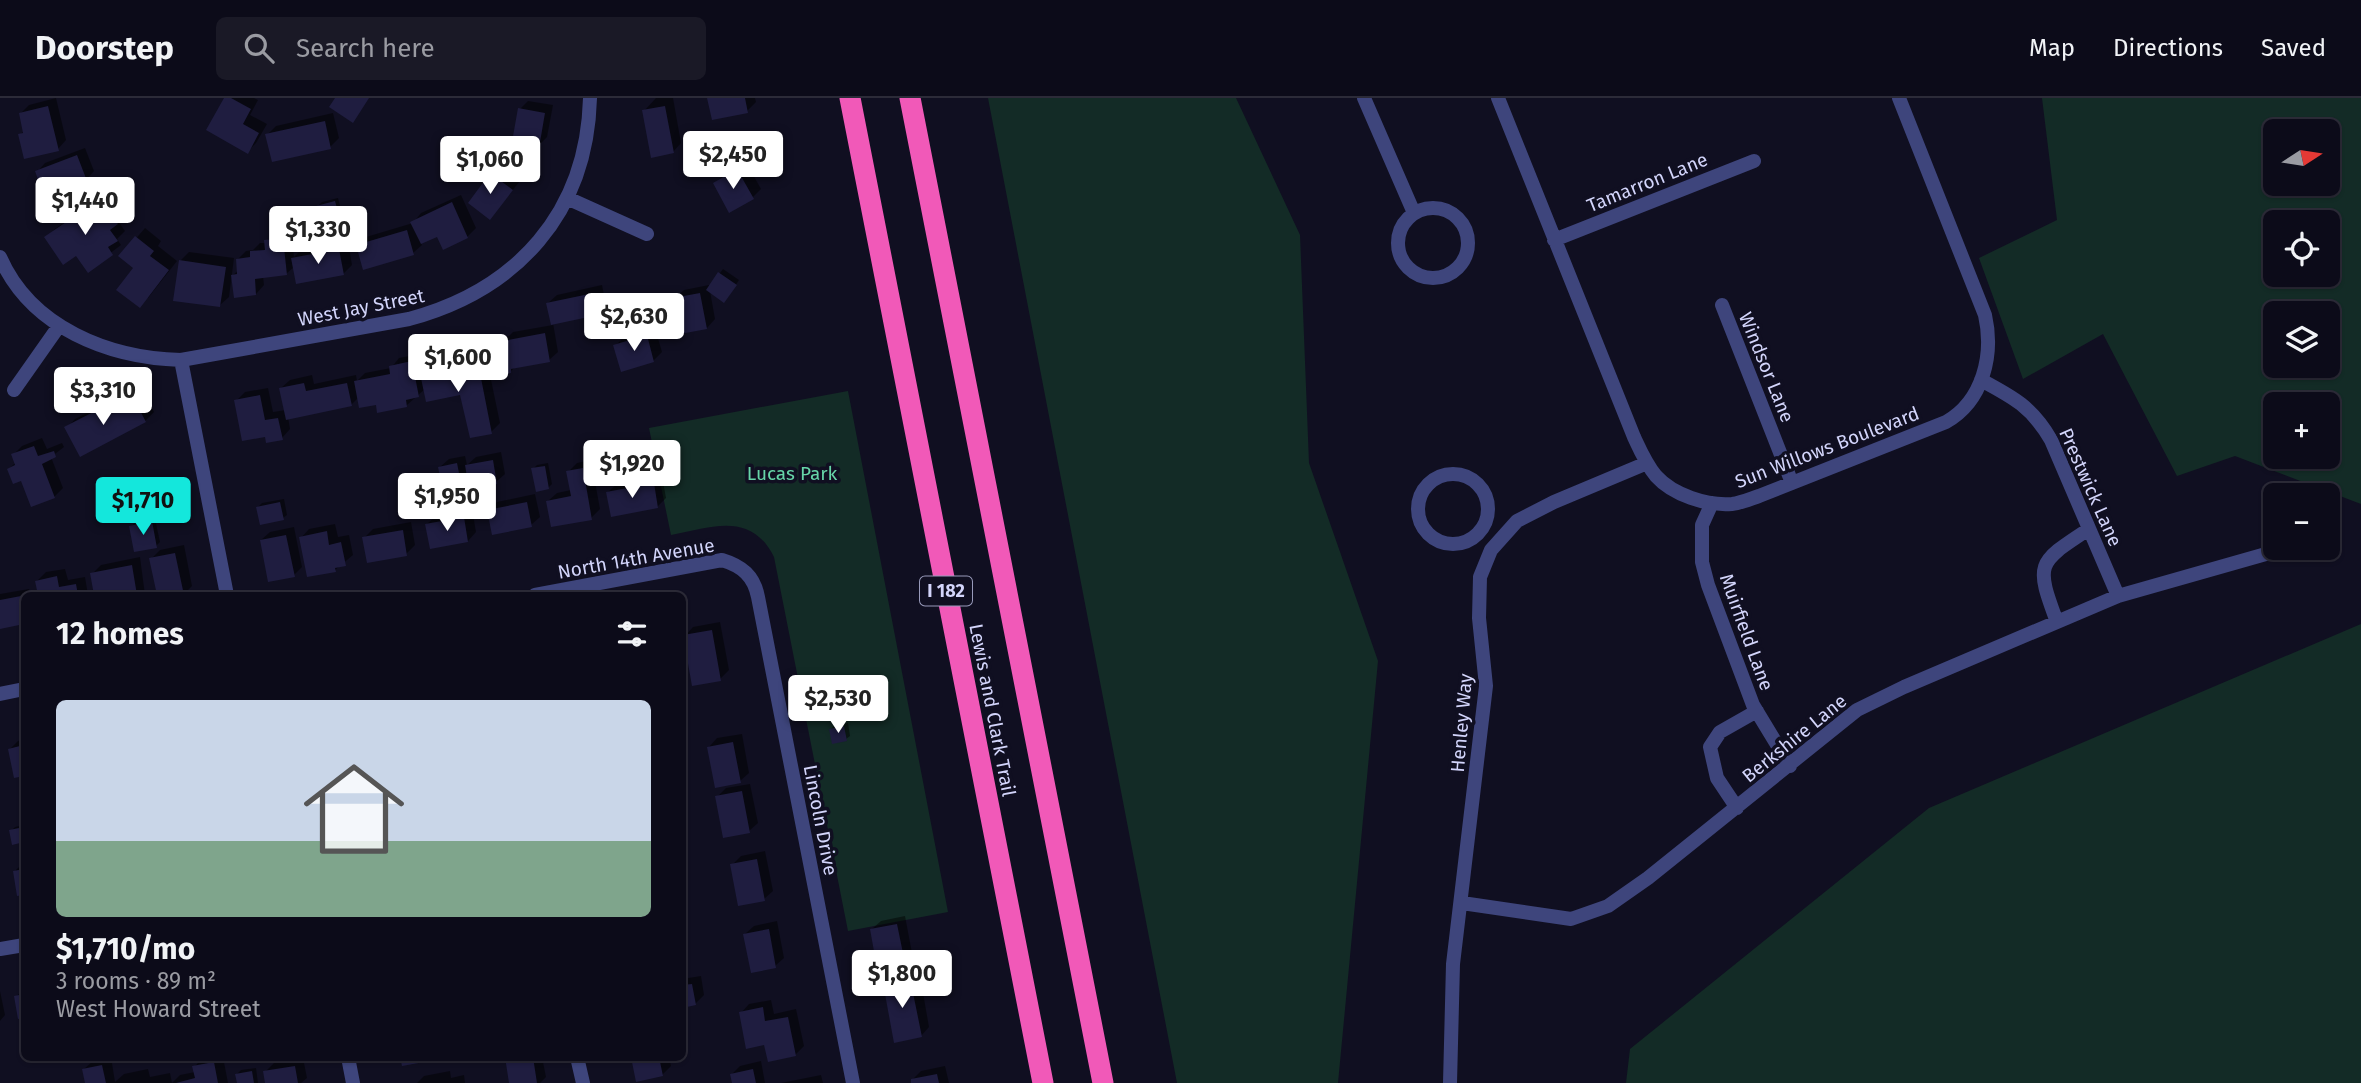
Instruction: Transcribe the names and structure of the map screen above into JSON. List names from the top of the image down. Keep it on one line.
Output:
{"streets":{"highway":["I 182","Lewis and Clark Trail"],"street":["Tamarron Lane","West Jay Street","Windsor Lane","Sun Willows Boulevard","Prestwick Lane","North 14th Avenue","Muirfield Lane","Henley Way","Berkshire Lane","Lincoln Drive"]},"crossings":[["Tamarron Lane","Sun Willows Boulevard"],["Windsor Lane","Sun Willows Boulevard"],["Sun Willows Boulevard","Prestwick Lane"],["Sun Willows Boulevard","Muirfield Lane"],["Sun Willows Boulevard","Henley Way"],["Prestwick Lane","Berkshire Lane"],["North 14th Avenue","Lincoln Drive"],["Muirfield Lane","Berkshire Lane"],["Henley Way","Berkshire Lane"]],"parks":["Lucas Park"],"north":"right","page":{"header":"Doorstep","search":"Search here","nav":["Map","Directions","Saved"],"map_buttons":["+","−"],"price":["$2,450","$1,060","$1,440","$1,330","$2,630","$1,600","$3,310","$1,920","$1,950","$1,710","$2,530","$1,800"],"heading":"12 homes","list":[{"name":"$1,710/mo","note":"3 rooms · 89 m² · West Howard Street"}]}}
